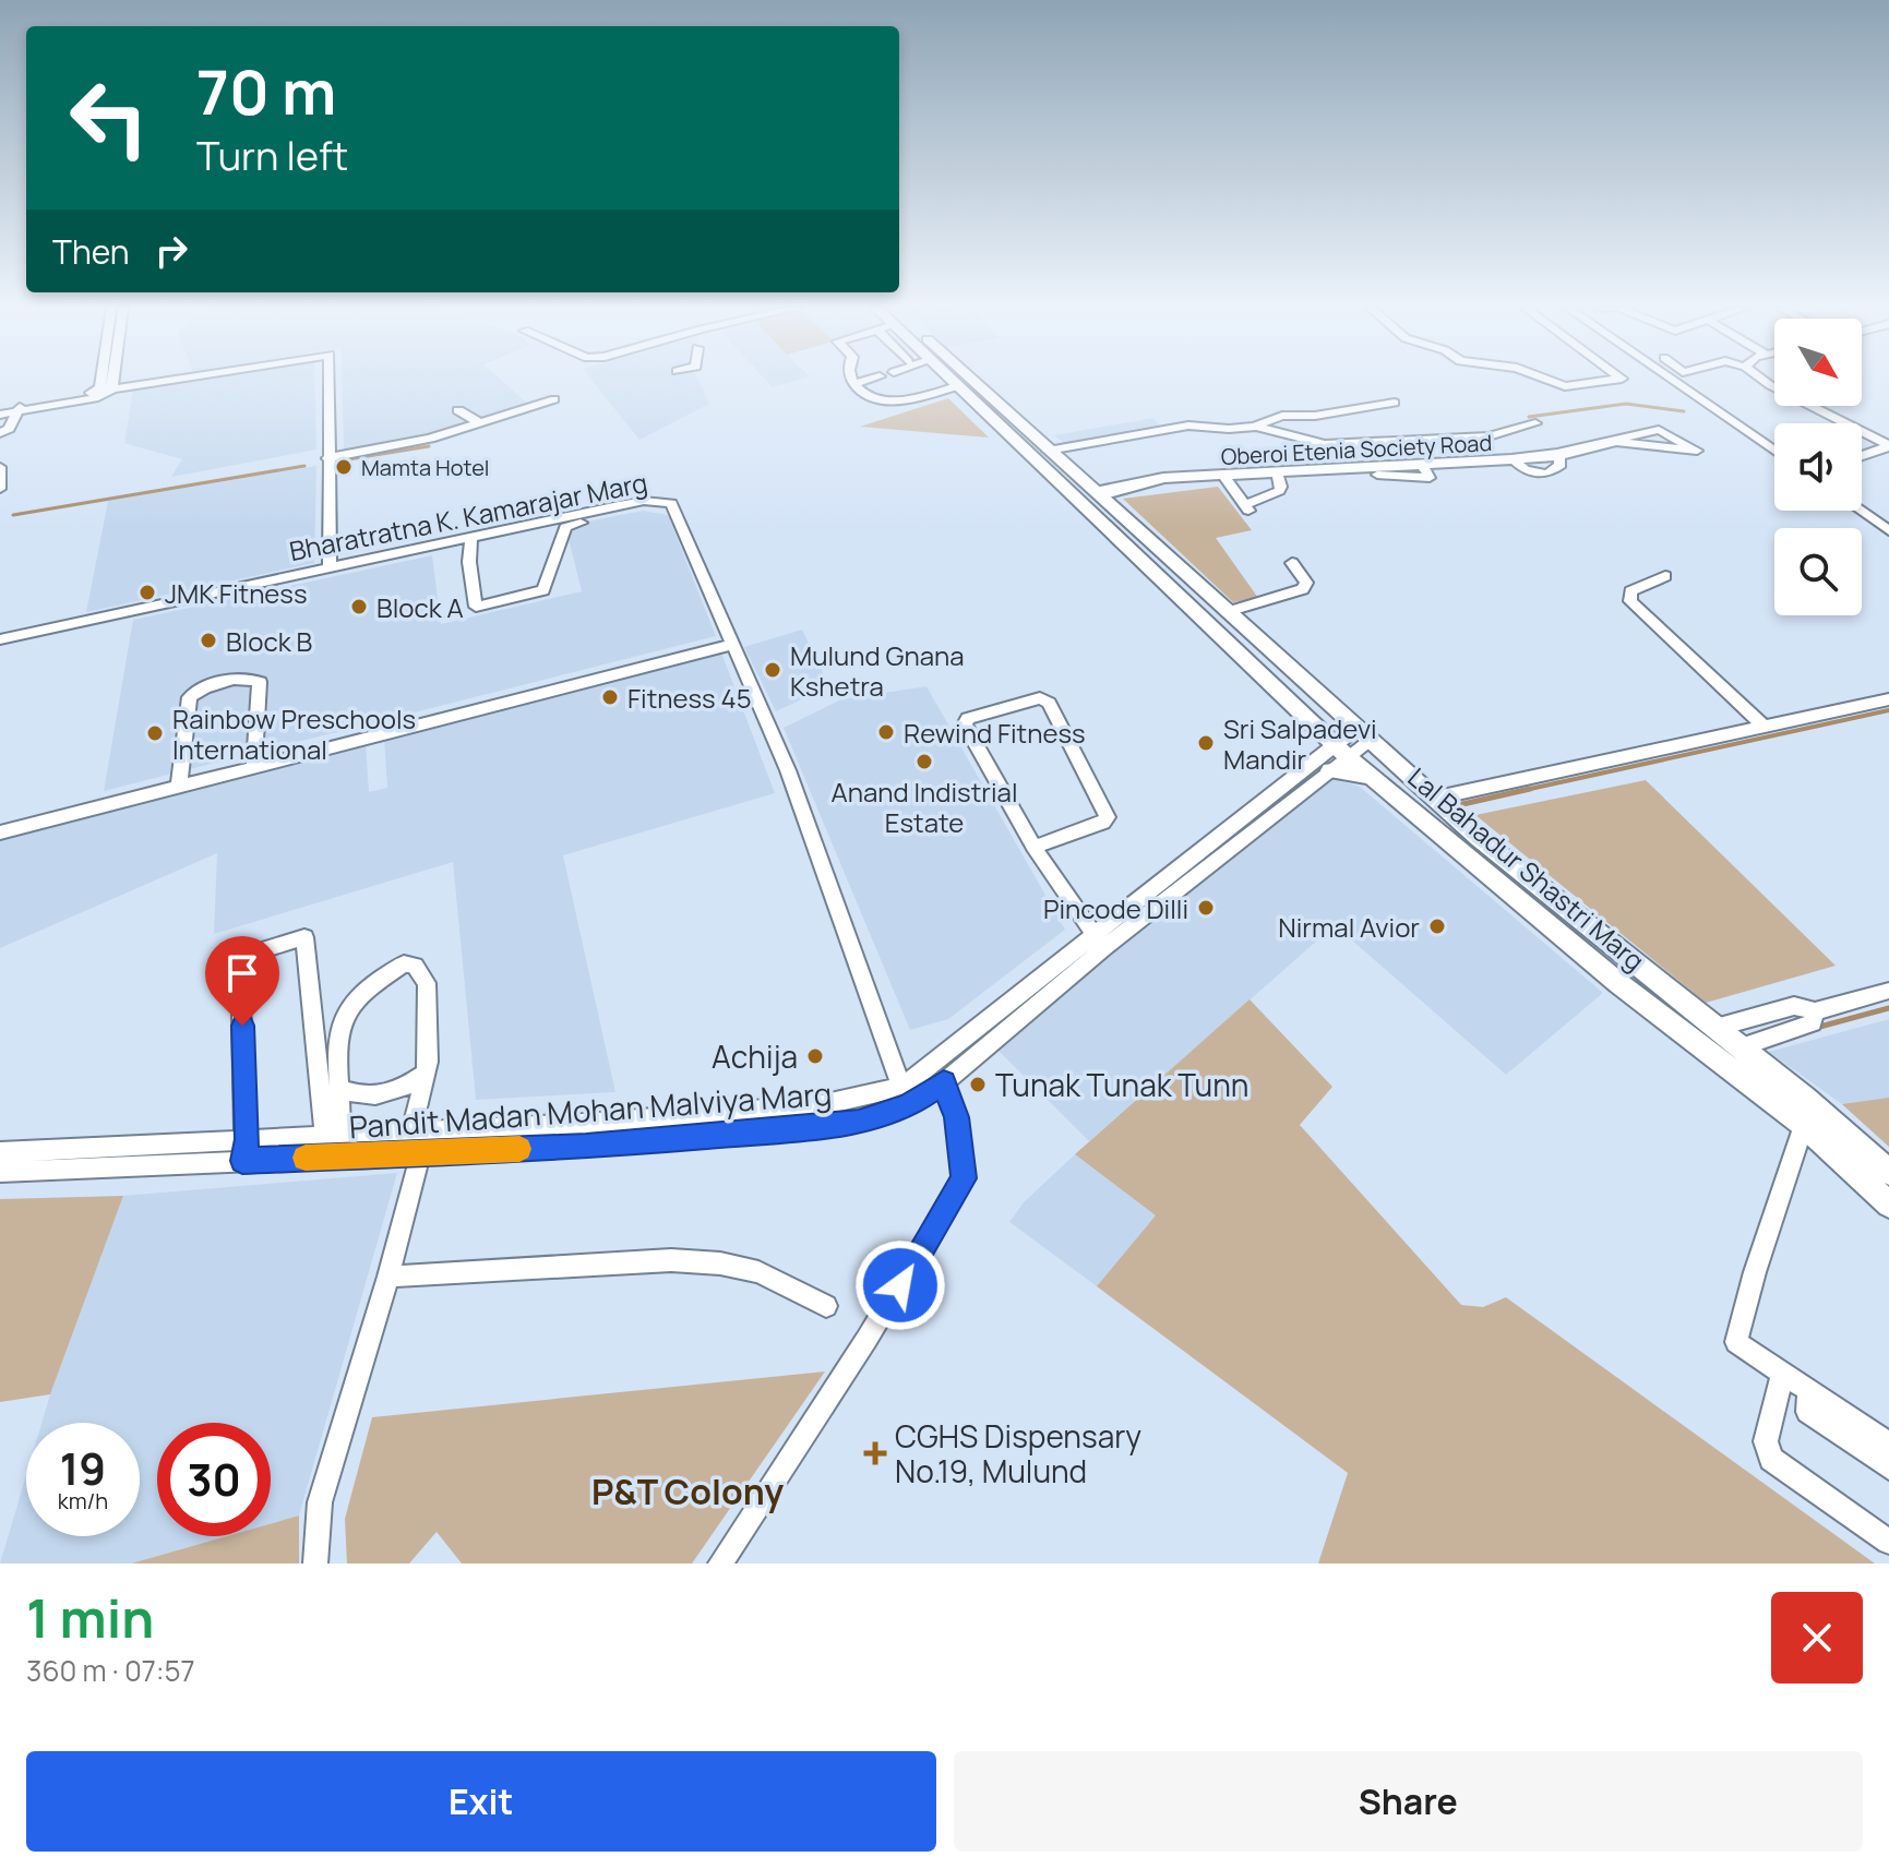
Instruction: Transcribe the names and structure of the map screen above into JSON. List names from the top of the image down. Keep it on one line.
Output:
{"streets":{"main road":["Lal Bahadur Shastri Marg"],"street":["Oberoi Etenia Society Road","Bharatratna K. Kamarajar Marg","Pandit Madan Mohan Malviya Marg"]},"crossings":[["Oberoi Etenia Society Road","Lal Bahadur Shastri Marg"],["Bharatratna K. Kamarajar Marg","Pandit Madan Mohan Malviya Marg"],["Lal Bahadur Shastri Marg","Pandit Madan Mohan Malviya Marg"]],"districts":["P&T Colony"],"places":{"other":["Mamta Hotel","JMK Fitness","Block A","Block B","Mulund Gnana Kshetra","Fitness 45","Rewind Fitness","Rainbow Preschools International","Sri Salpadevi Mandir","Anand Indistrial Estate","Pincode Dilli","Nirmal Avior","Achija","Tunak Tunak Tunn"],"health":["CGHS Dispensary No.19, Mulund"]},"north":"bottom right","page":{"turn":["70 m","Turn left"],"then":"Then","speed":"19 km/h","limit":"30","heading":["1 min","360 m · 07:57"],"buttons":["Exit","Share"]}}
